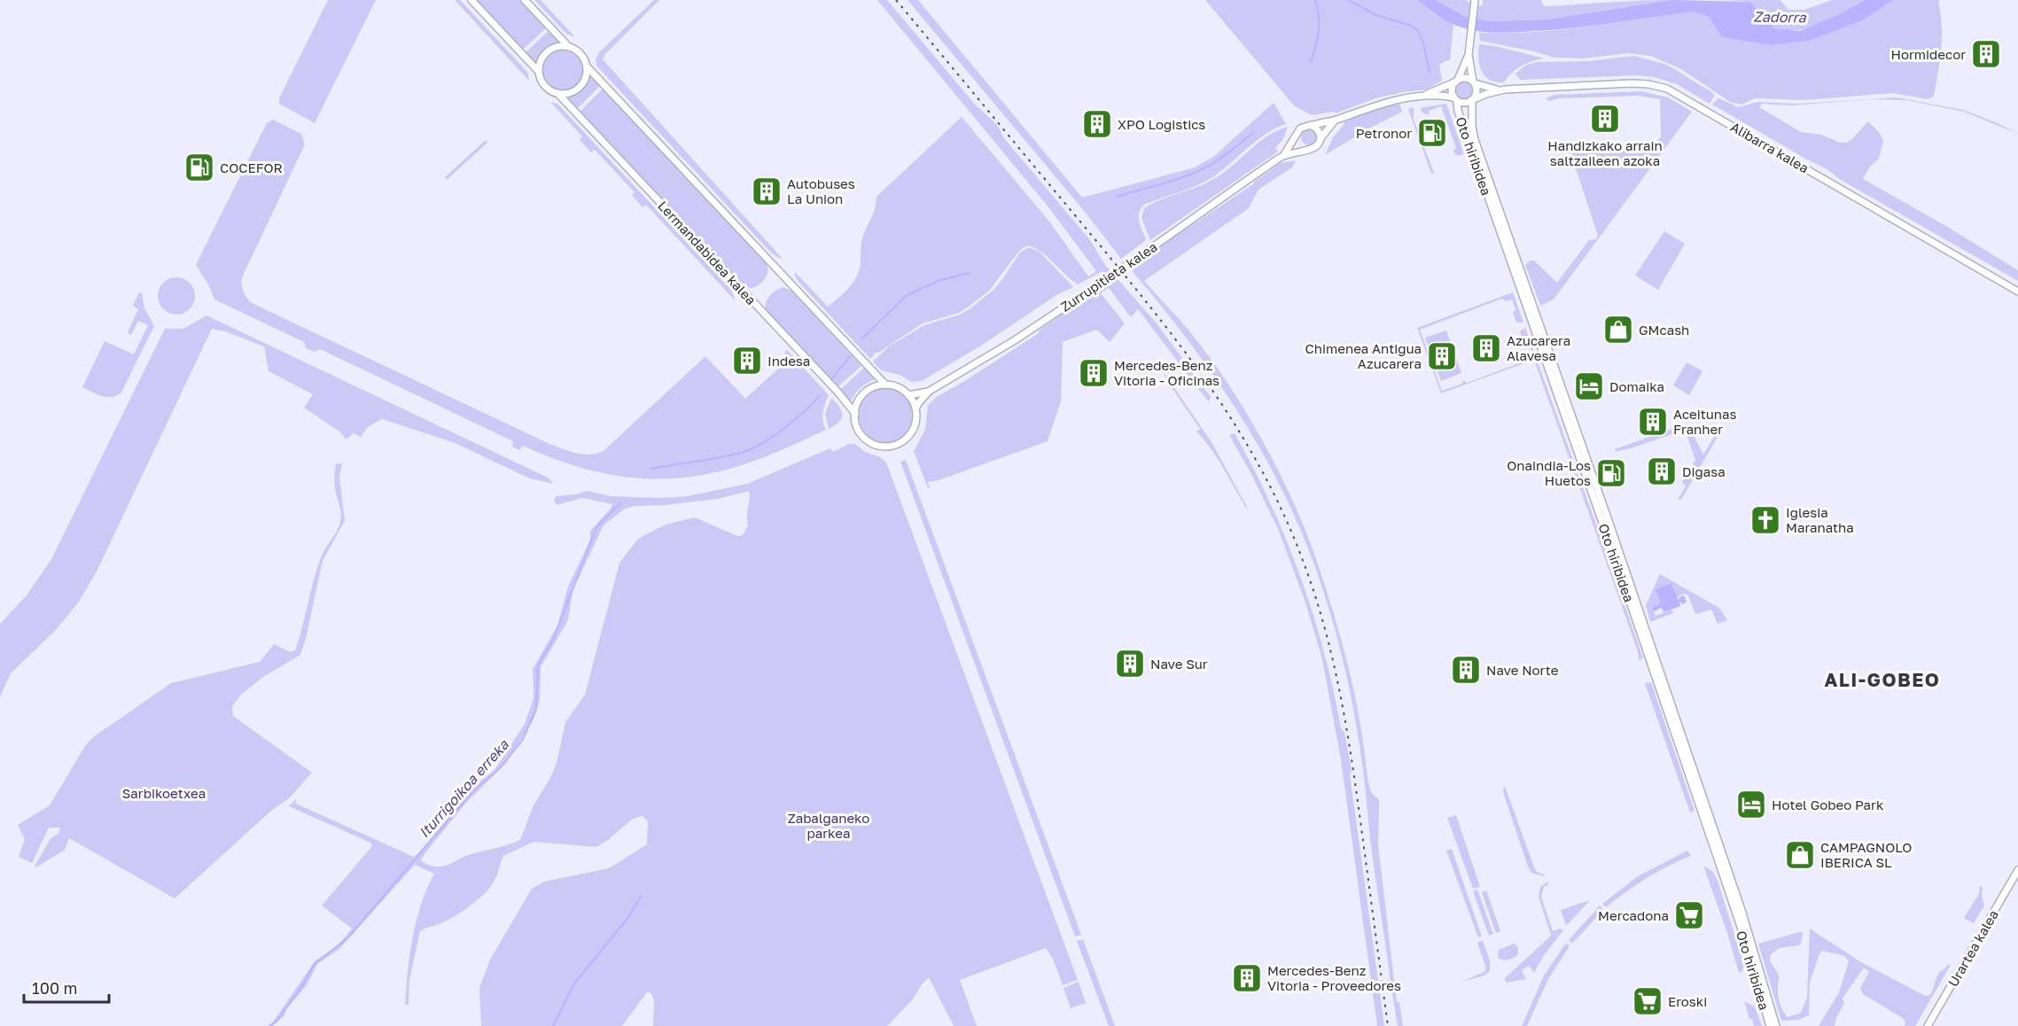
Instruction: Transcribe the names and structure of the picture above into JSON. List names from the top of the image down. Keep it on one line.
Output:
{"streets":{"street":["Alibarra kalea","Oto hiribidea","Lermandabidea kalea","Zurrupitieta kalea","Urartea kalea"]},"crossings":[["Alibarra kalea","Oto hiribidea"],["Lermandabidea kalea","Zurrupitieta kalea"]],"districts":["ALI-GOBEO"],"water":["Zadorra","Iturrigoikoa erreka"],"parks":["Sarbikoetxea","Zabalganeko parkea"],"places":{"building":["Hormidecor","Handizkako arrain saltzaileen azoka","XPO Logistics","Autobuses La Union","Azucarera Alavesa","Chimenea Antigua Azucarera","Indesa","Mercedes-Benz Vitoria - Oficinas","Aceitunas Franher","Digasa","Nave Sur","Nave Norte","Mercedes-Benz Vitoria - Proveedores"],"fuel station":["Petronor","COCEFOR","Onaindia-Los Huetos"],"shop":["GMcash","CAMPAGNOLO IBERICA SL"],"hotel":["Domaika","Hotel Gobeo Park"],"church":["Iglesia Maranatha"],"supermarket":["Mercadona","Eroski"]},"scale_bar":"100 m"}
